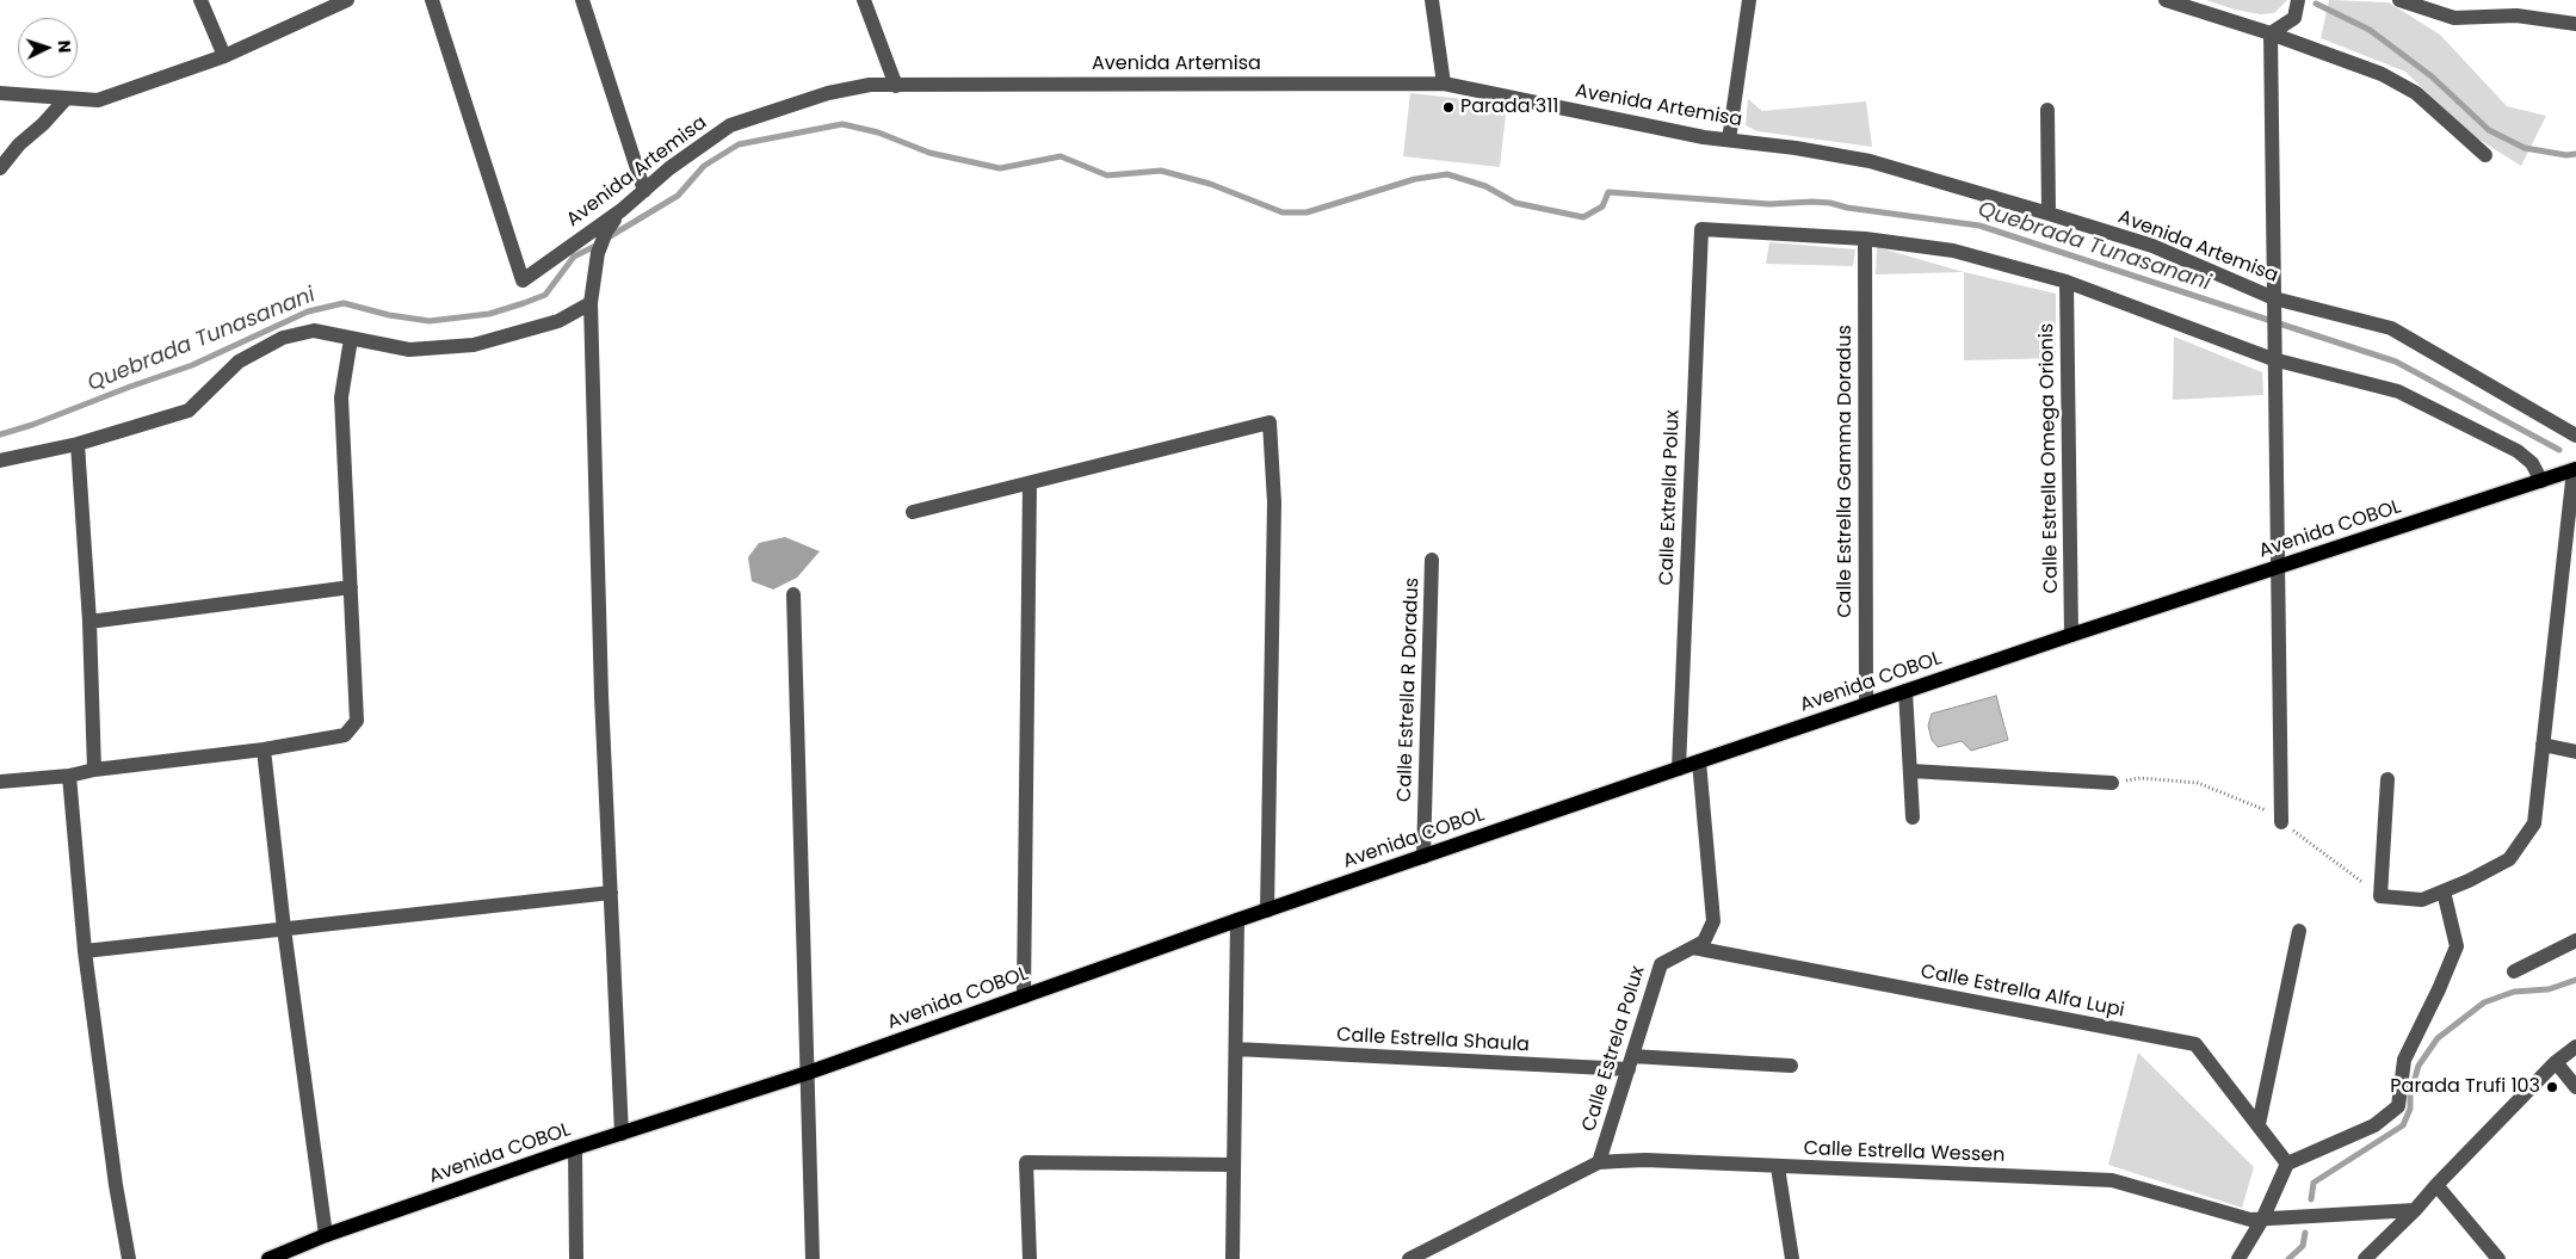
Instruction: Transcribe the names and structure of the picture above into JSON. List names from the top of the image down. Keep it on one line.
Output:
{"streets":{"main road":["Avenida COBOL"],"street":["Avenida Artemisa","Calle Estrella Omega Orionis","Calle Estrella Gamma Doradus","Calle Extrella Polux","Calle Estrella R Doradus","Calle Estrella Alfa Lupi","Calle Estrella Shaula","Calle Estrela Polux","Calle Estrella Wessen"]},"crossings":[["Calle Estrella Omega Orionis","Avenida COBOL"],["Calle Estrella Gamma Doradus","Calle Extrella Polux"],["Calle Estrella Gamma Doradus","Avenida COBOL"],["Calle Extrella Polux","Avenida COBOL"],["Avenida COBOL","Calle Estrella R Doradus"],["Avenida COBOL","Calle Estrela Polux"],["Calle Estrella Alfa Lupi","Calle Estrela Polux"],["Calle Estrella Shaula","Calle Estrela Polux"],["Calle Estrela Polux","Calle Estrella Wessen"]],"water":["Quebrada Tunasanani"],"places":["Parada 311","Parada Trufi 103"],"north":"right"}
